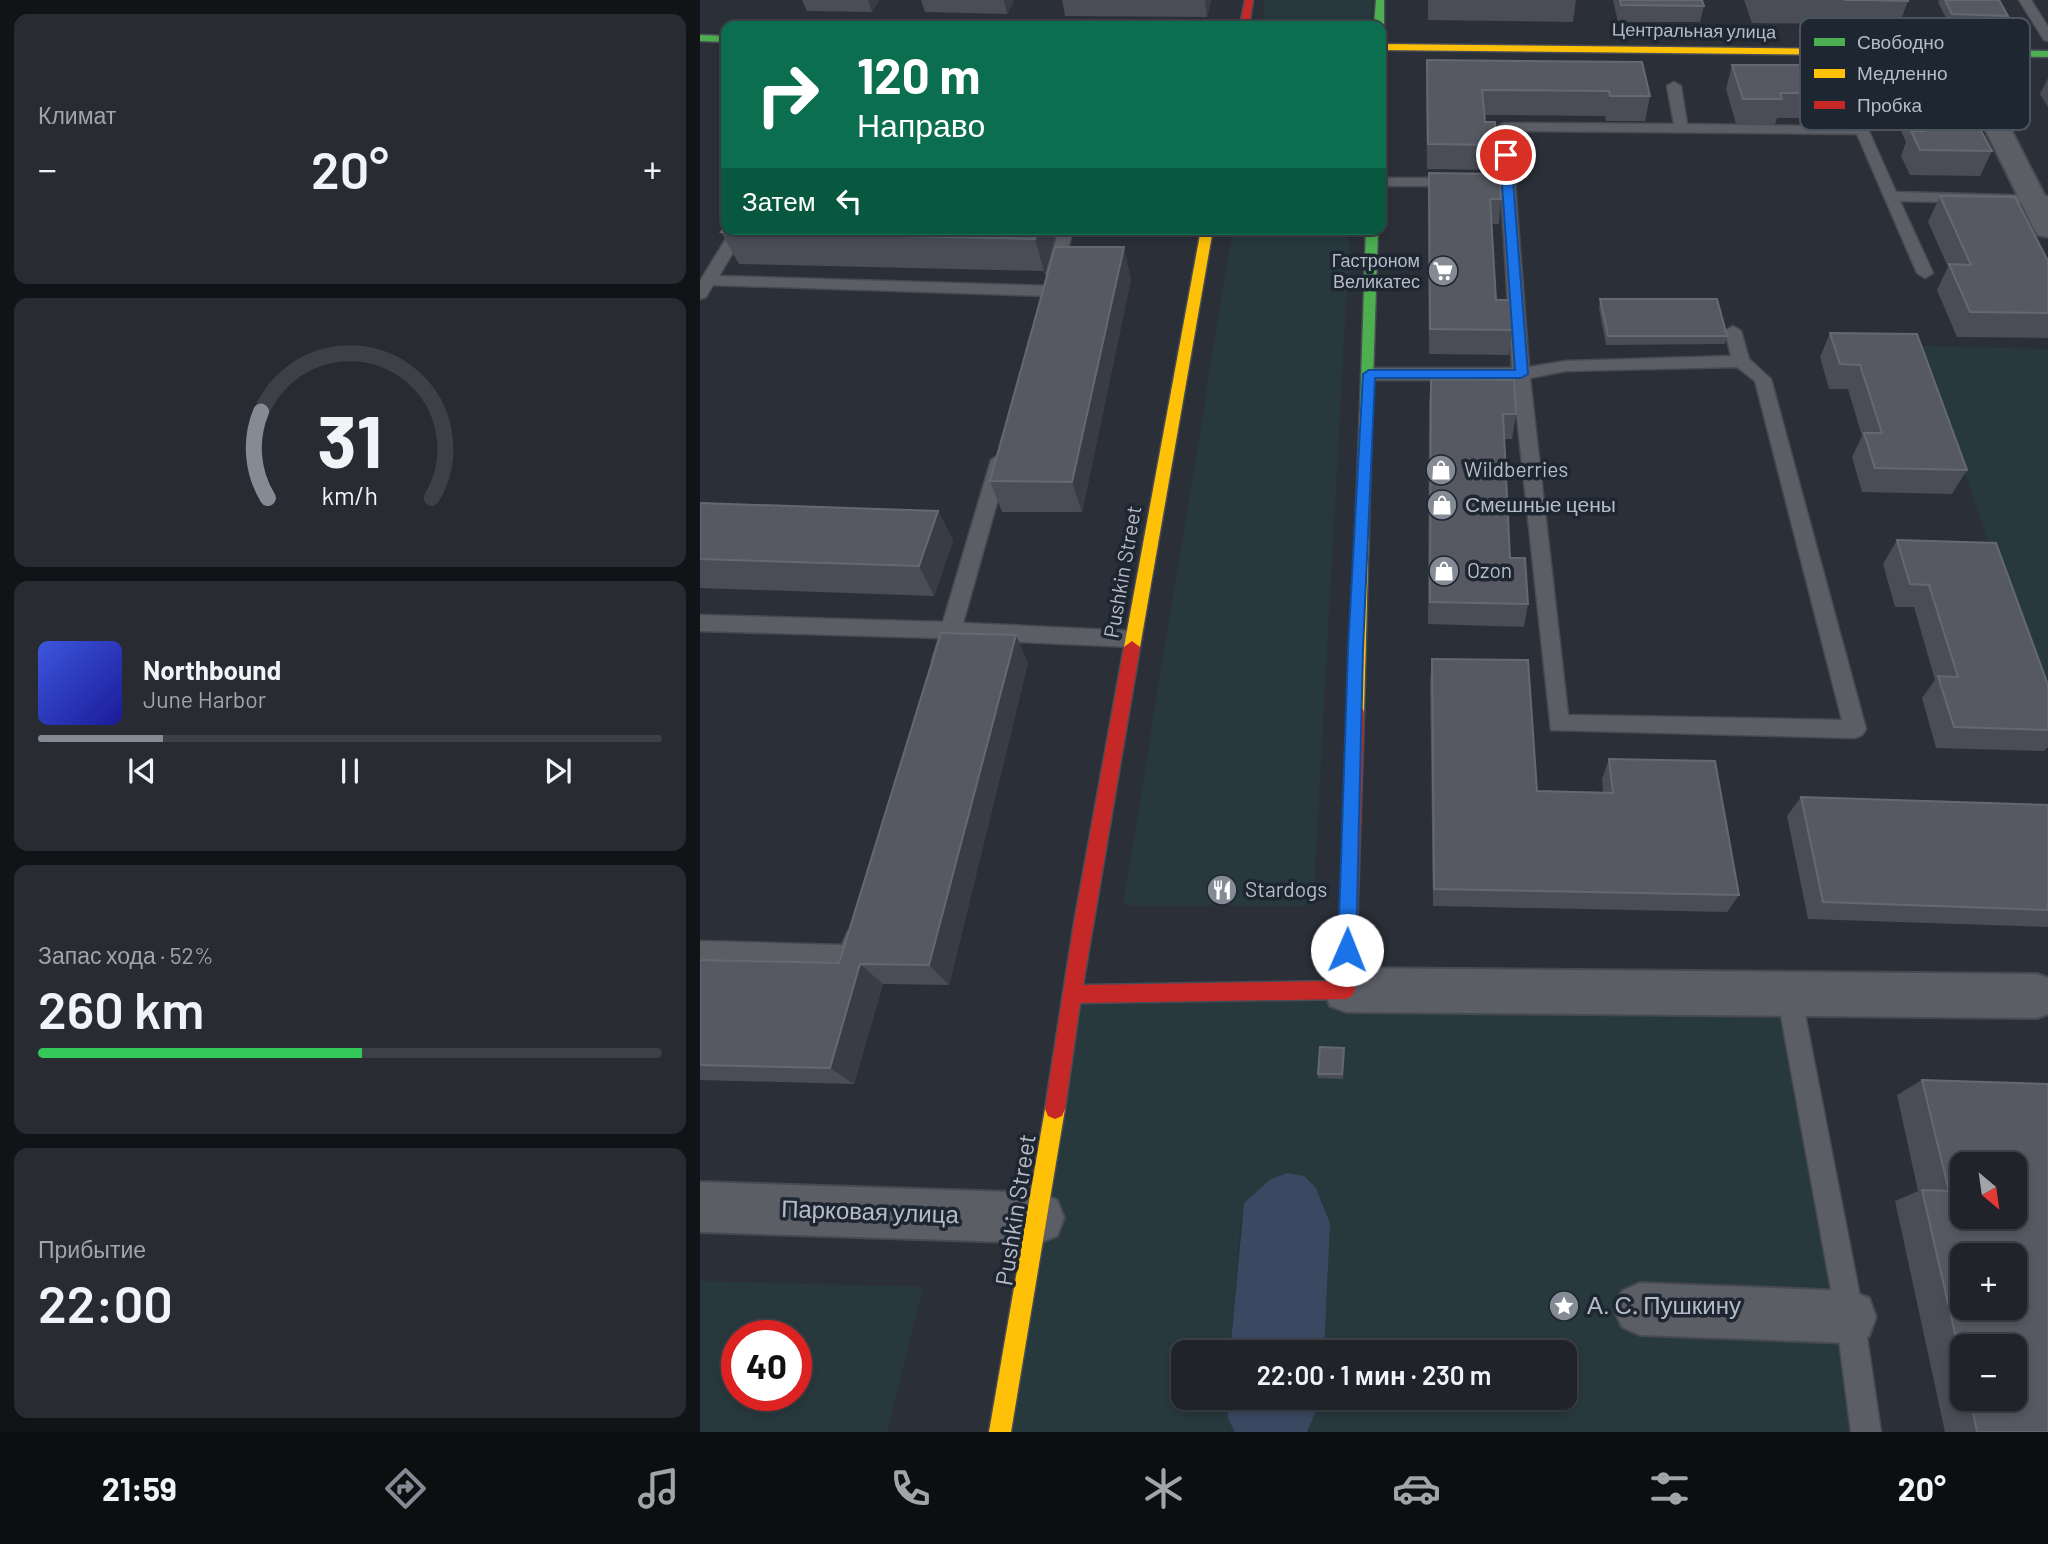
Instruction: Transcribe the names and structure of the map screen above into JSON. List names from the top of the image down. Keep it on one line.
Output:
{"streets":{"street":["Центральная улица","Pushkin Street","Парковая улица"]},"crossings":[["Pushkin Street","Парковая улица"]],"places":{"supermarket":["Гастроном Великатес"],"shop":["Wildberries","Смешные цены","Ozon"],"restaurant":["Stardogs"],"place":["А. С. Пушкину"]},"legend":["Свободно","Медленно","Пробка"],"north":"bottom right","page":{"tile":["Климат",["Запас хода · 52%","260 km"],["Прибытие","22:00"]],"turn":["120 m","Направо"],"heat":["−","20°","+"],"then":"Затем","song":["Northbound","June Harbor"],"map_buttons":["+","−"],"limit":"40","trip":"22:00 · 1 мин · 230 m","tabs":["21:59","20°"],"gauge":["31","km/h"]}}
